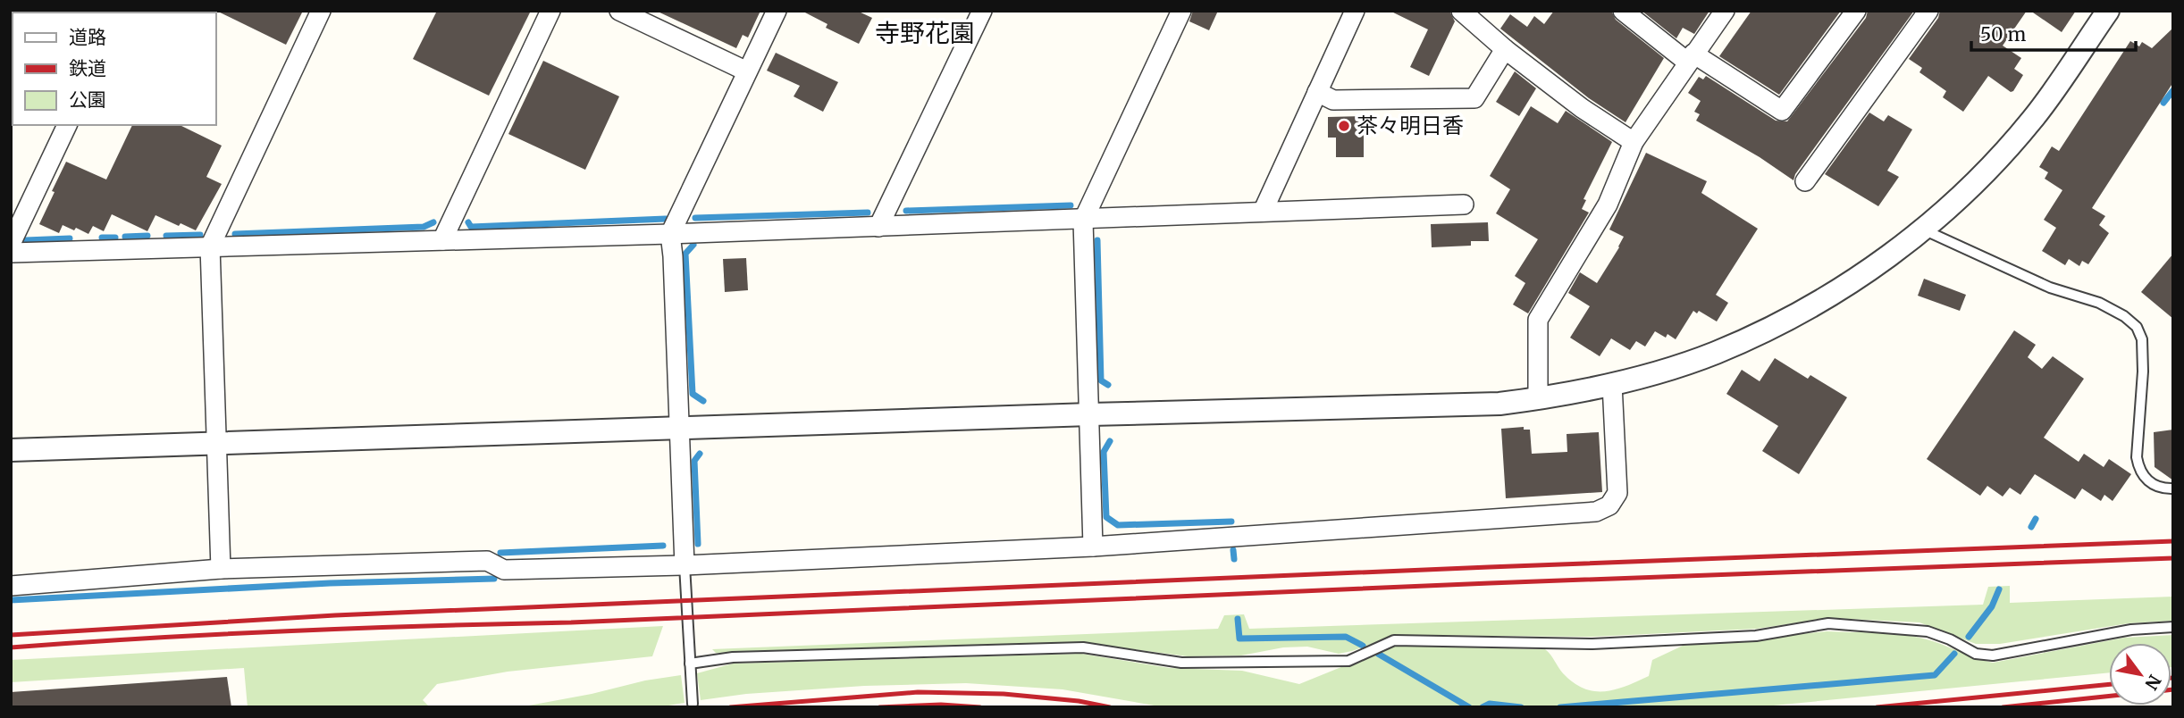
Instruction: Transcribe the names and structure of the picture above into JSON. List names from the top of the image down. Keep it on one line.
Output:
{"districts":["寺野花園"],"places":["茶々明日香"],"legend":["道路","鉄道","公園"],"scale_bar":"50 m","north":"bottom right"}
